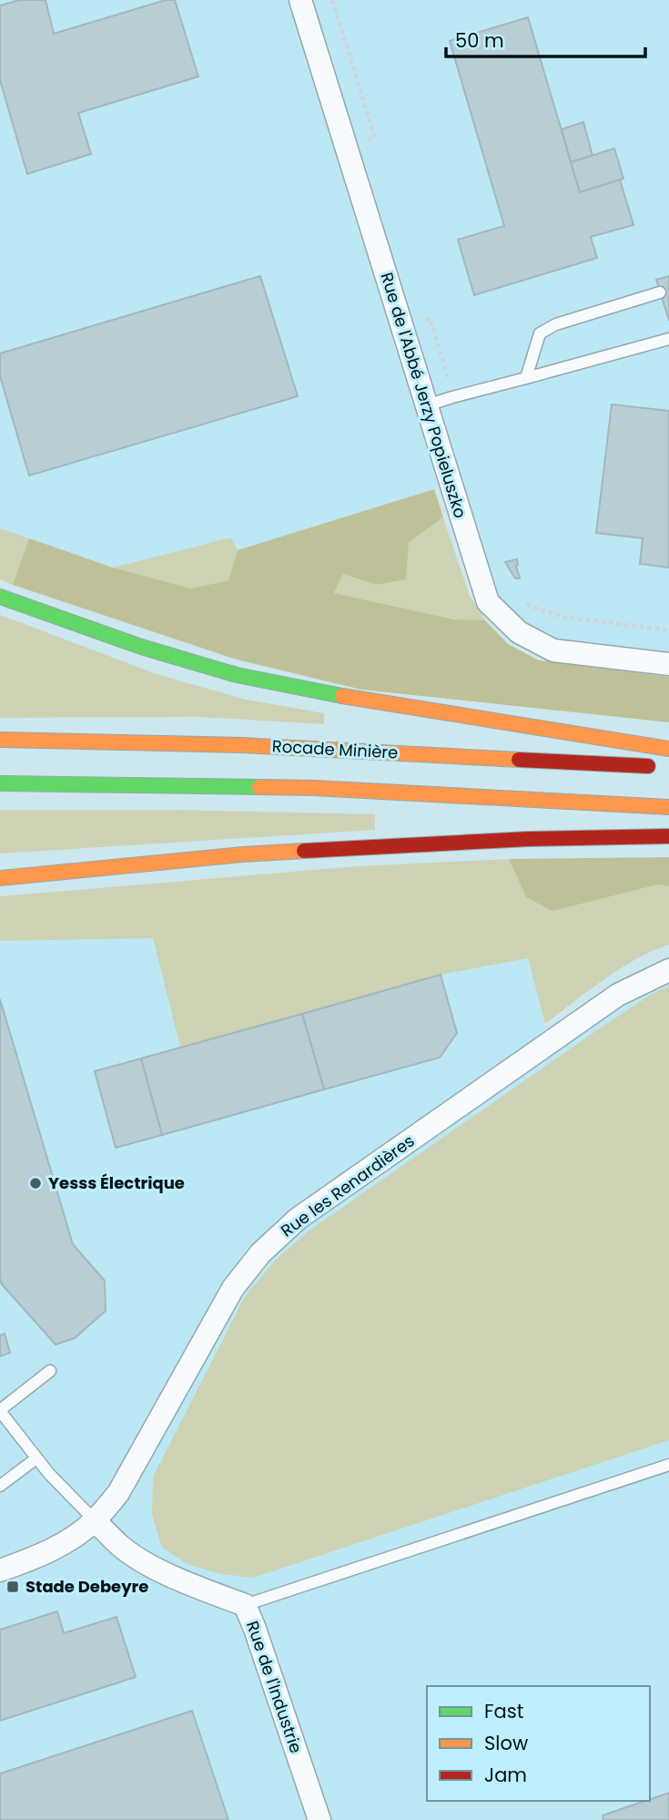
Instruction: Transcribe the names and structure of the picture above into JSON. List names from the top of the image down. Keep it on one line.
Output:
{"streets":{"highway":["Rocade Minière"],"street":["Rue de l'Abbé Jerzy Popieluszko","Rue les Renardières","Rue de l'Industrie"]},"crossings":[["Rue les Renardières","Rue de l'Industrie"]],"places":{"other":["Yesss Électrique"],"transit":["Stade Debeyre"]},"legend":["Fast","Slow","Jam"],"scale_bar":"50 m"}
